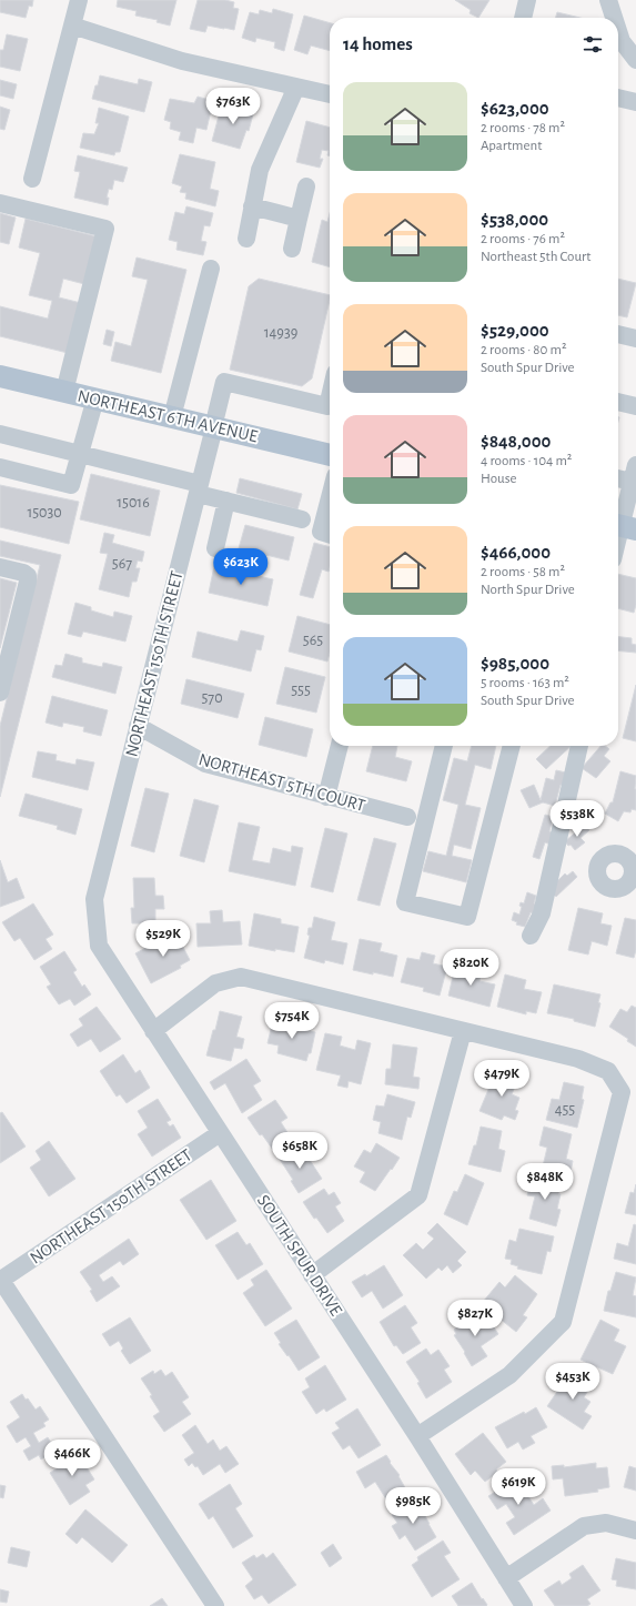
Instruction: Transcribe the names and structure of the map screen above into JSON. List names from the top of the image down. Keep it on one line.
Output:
{"streets":{"main road":["NORTHEAST 6TH AVENUE"],"street":["NORTHEAST 150TH STREET","NORTHEAST 5TH COURT","SOUTH SPUR DRIVE"]},"crossings":[["NORTHEAST 6TH AVENUE","NORTHEAST 150TH STREET"],["NORTHEAST 150TH STREET","NORTHEAST 5TH COURT"],["NORTHEAST 150TH STREET","SOUTH SPUR DRIVE"]],"house_numbers":["14939","15016","15030","567","565","555","570","455"],"page":{"heading":"14 homes","list":[{"name":"$623,000","note":"2 rooms · 78 m² · Apartment"},{"name":"$538,000","note":"2 rooms · 76 m² · Northeast 5th Court"},{"name":"$529,000","note":"2 rooms · 80 m² · South Spur Drive"},{"name":"$848,000","note":"4 rooms · 104 m² · House"},{"name":"$466,000","note":"2 rooms · 58 m² · North Spur Drive"},{"name":"$985,000","note":"5 rooms · 163 m² · South Spur Drive"}],"price":["$763K","$623K","$538K","$529K","$820K","$754K","$479K","$658K","$848K","$827K","$453K","$466K","$619K","$985K"]}}
